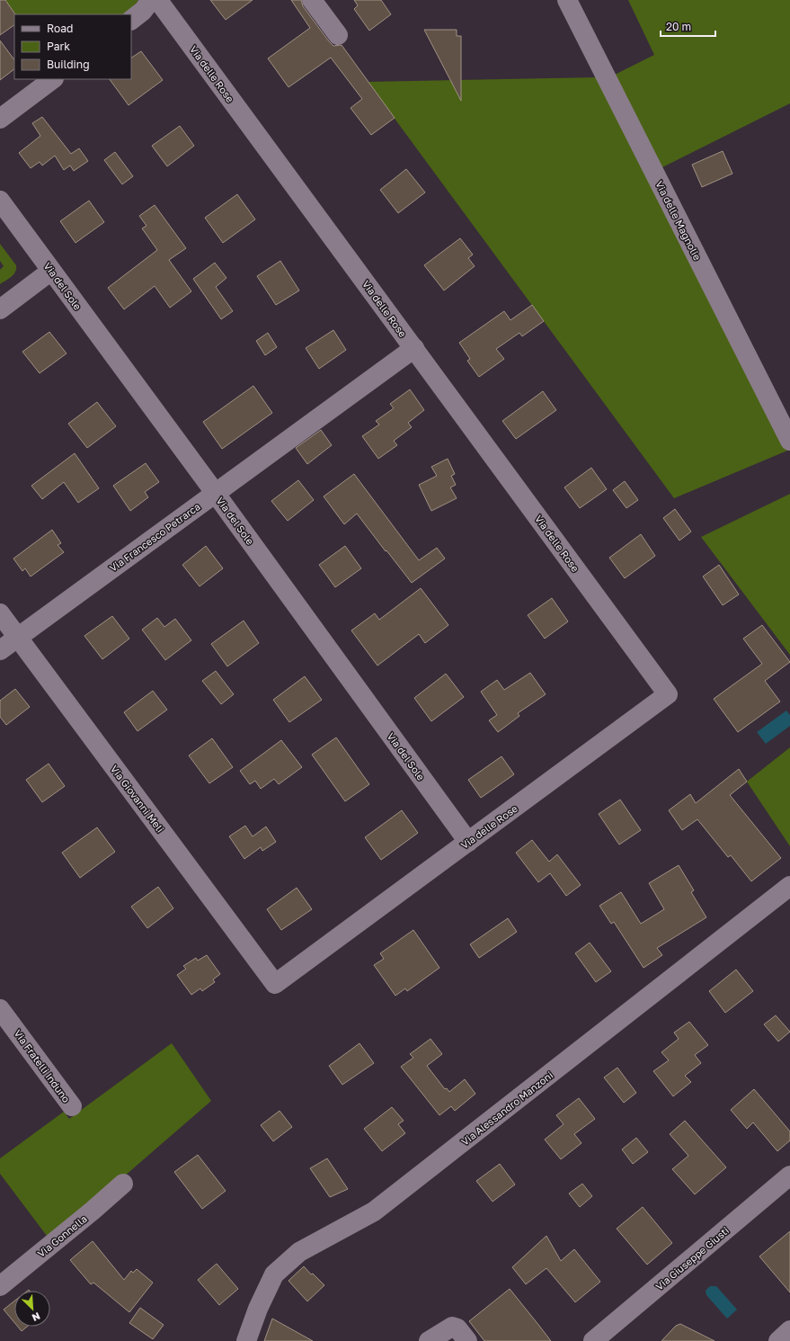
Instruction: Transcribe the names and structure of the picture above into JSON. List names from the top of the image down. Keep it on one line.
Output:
{"streets":{"street":["Via delle Rose","Via delle Magnolie","Via del Sole","Via Francesco Petrarca","Via Giovanni Meli","Via Fratelli Induno","Via Alessandro Manzoni","Via Gonnella","Via Giuseppe Giusti"]},"crossings":[["Via delle Rose","Via del Sole"],["Via delle Rose","Via Francesco Petrarca"],["Via delle Rose","Via Giovanni Meli"],["Via del Sole","Via Francesco Petrarca"],["Via Francesco Petrarca","Via Giovanni Meli"]],"legend":["Road","Park","Building"],"scale_bar":"20 m","north":"bottom right"}
